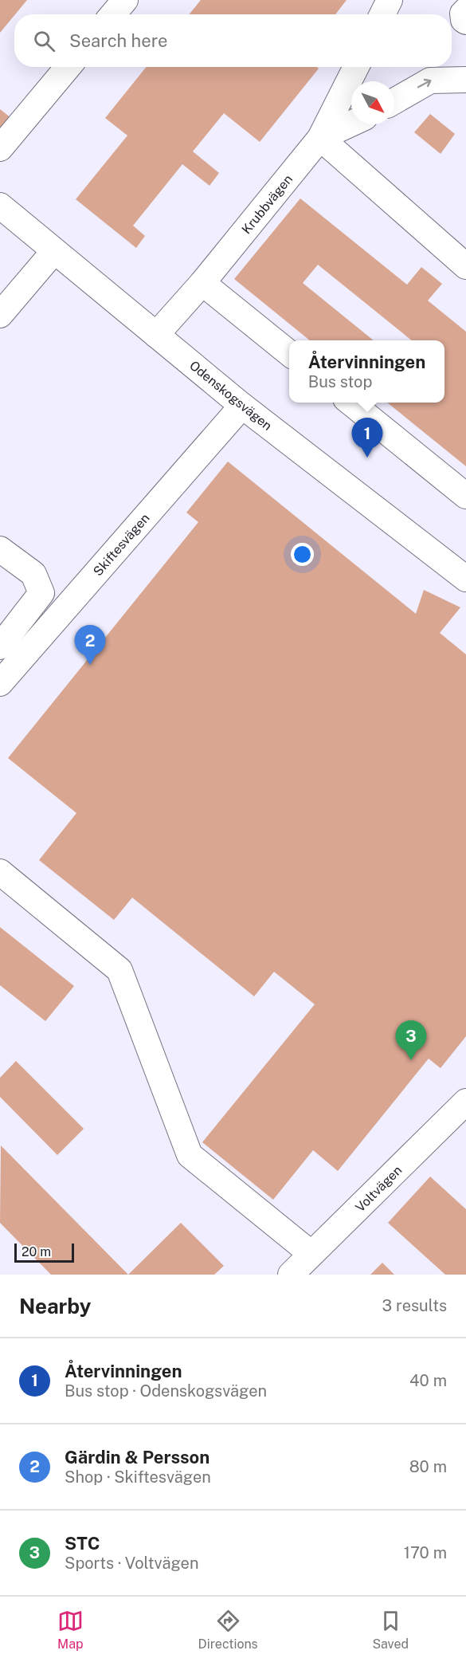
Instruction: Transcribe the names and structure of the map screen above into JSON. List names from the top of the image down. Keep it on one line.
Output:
{"streets":{"street":["Krubbvägen","Odenskogsvägen","Skiftesvägen","Voltvägen"]},"crossings":[["Krubbvägen","Odenskogsvägen"],["Odenskogsvägen","Skiftesvägen"]],"scale_bar":"20 m","north":"bottom right","page":{"search":"Search here","popup":["Återvinningen","Bus stop"],"pins":["1","2","3"],"scale":"20 m","heading":["Nearby","3 results"],"list":[{"mark":"1","name":"Återvinningen","note":"Bus stop · Odenskogsvägen","value":"40 m"},{"mark":"2","name":"Gärdin & Persson","note":"Shop · Skiftesvägen","value":"80 m"},{"mark":"3","name":"STC","note":"Sports · Voltvägen","value":"170 m"}],"nav":["Map","Directions","Saved"]}}
